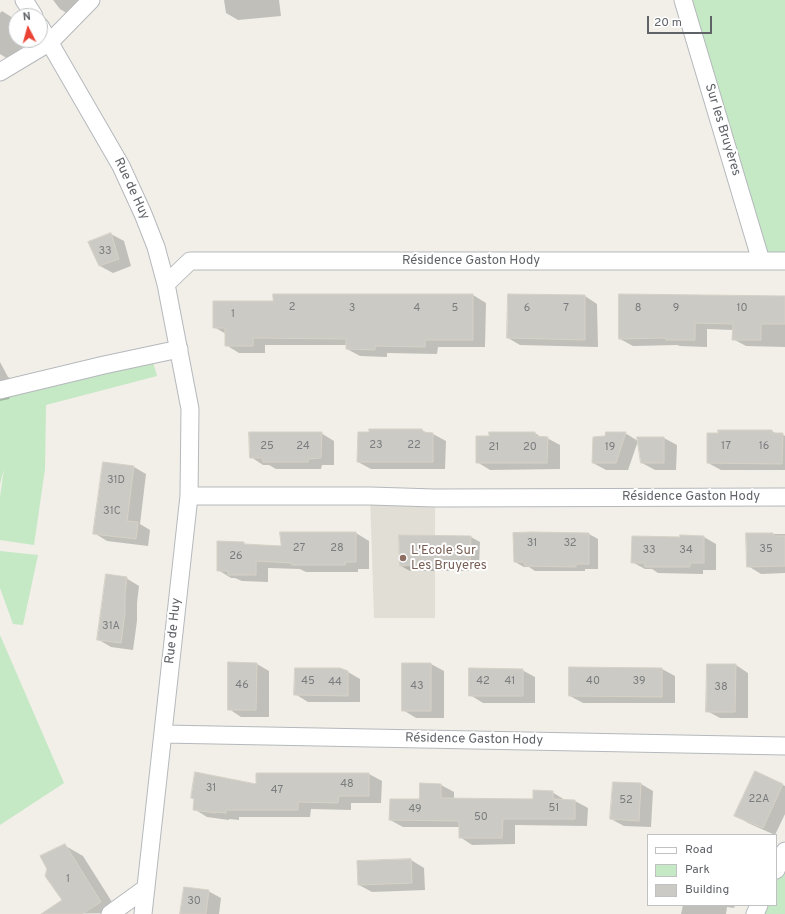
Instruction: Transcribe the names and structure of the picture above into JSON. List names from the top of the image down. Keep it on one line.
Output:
{"streets":{"street":["Sur les Bruyères","Rue de Huy","Résidence Gaston Hody"]},"crossings":[["Sur les Bruyères","Résidence Gaston Hody"],["Rue de Huy","Résidence Gaston Hody"]],"places":["L'Ecole Sur Les Bruyeres"],"house_numbers":["33","2","3","4","5","6","7","8","9","10","1","23","22","25","24","17","16","21","20","19","31D","31C","31","32","27","28","35","33","34","26","31A","45","42","41","40","39","44","46","43","38","48","31","47","22A","52","51","49","50","1","30"],"legend":["Road","Park","Building"],"scale_bar":"20 m","north":"top"}
